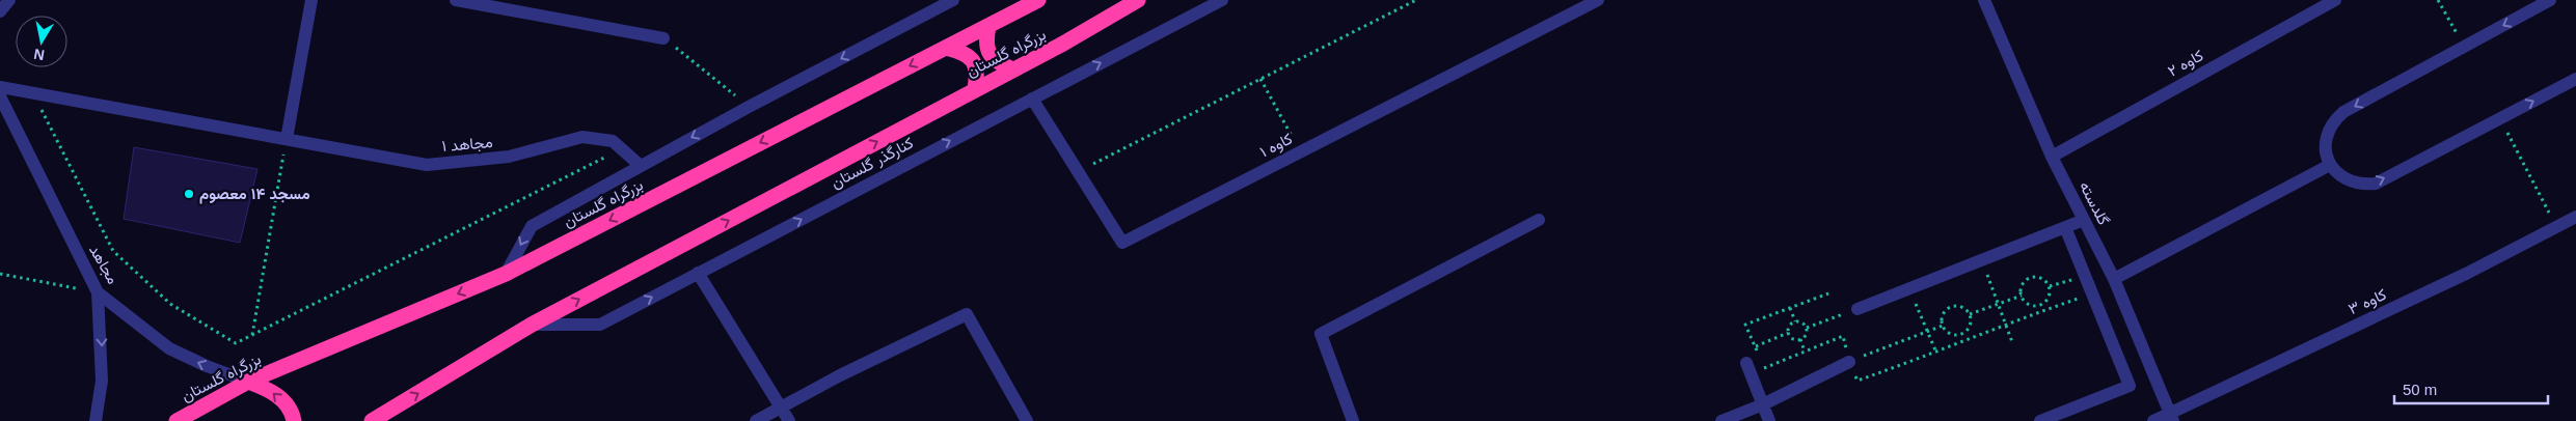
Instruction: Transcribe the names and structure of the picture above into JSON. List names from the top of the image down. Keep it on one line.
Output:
{"streets":{"highway":["بزرگراه گلستان"],"street":["کاوه ۲","۱ مجاهد","کاوه ۱","کنارگذر گلستان","گلدسته","مجاهد","کاوه ۳"]},"crossings":[["بزرگراه گلستان","کنارگذر گلستان"],["بزرگراه گلستان","مجاهد"],["کاوه ۲","گلدسته"],["کاوه ۱","کنارگذر گلستان"],["گلدسته","کاوه ۳"]],"one_way":["کنارگذر گلستان","مجاهد"],"places":["مسجد ۱۴ معصوم"],"scale_bar":"50 m","north":"bottom"}
